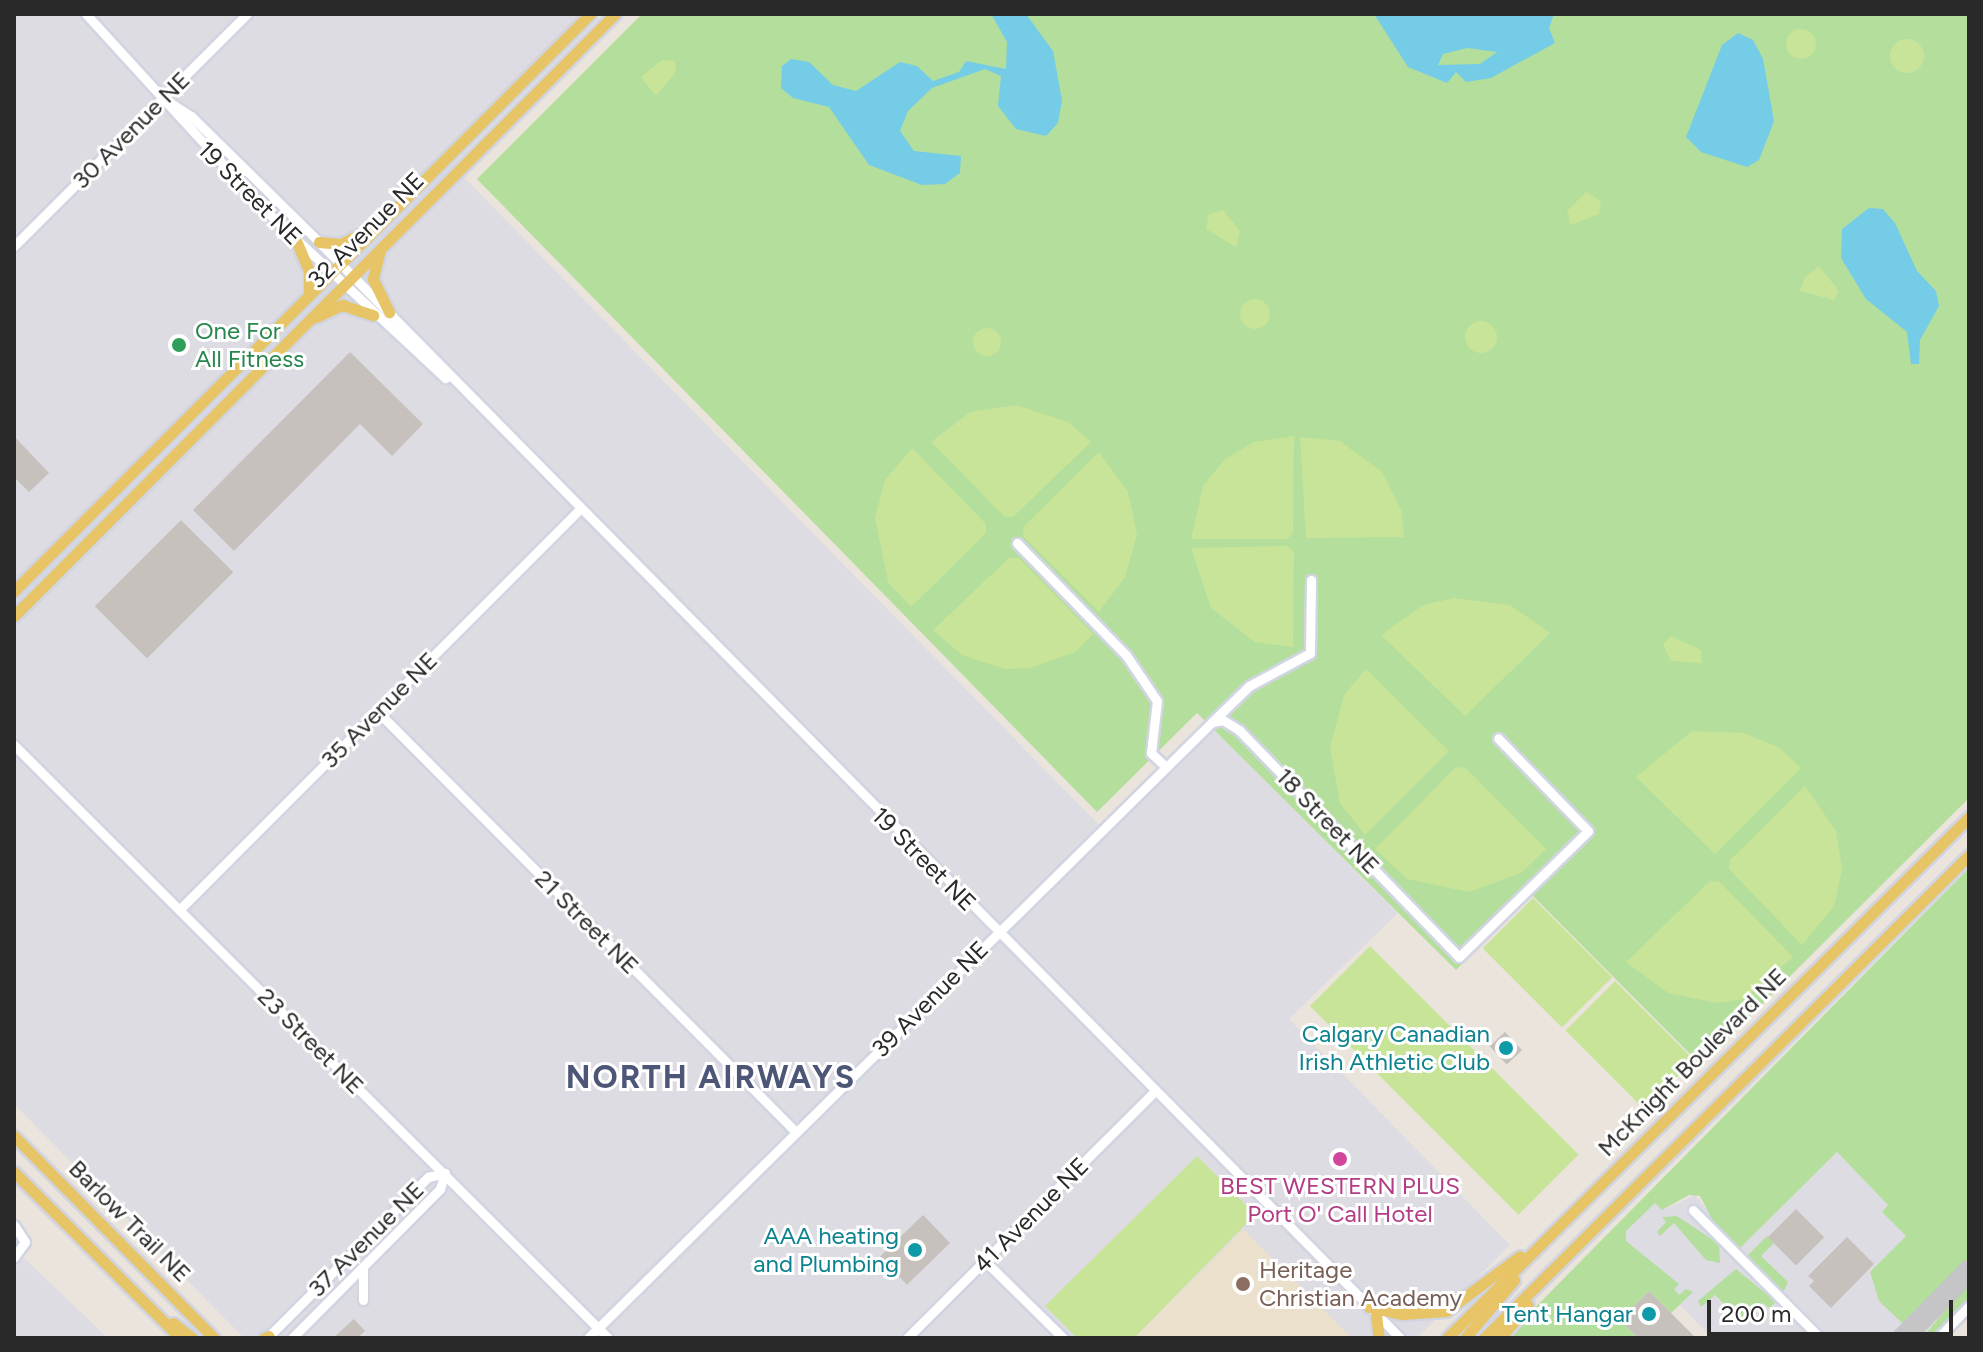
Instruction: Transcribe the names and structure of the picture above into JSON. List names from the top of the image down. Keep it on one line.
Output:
{"streets":{"main road":["32 Avenue NE","McKnight Boulevard NE","Barlow Trail NE"],"street":["30 Avenue NE","19 Street NE","35 Avenue NE","18 Street NE","21 Street NE","39 Avenue NE","23 Street NE","41 Avenue NE","37 Avenue NE"]},"crossings":[["30 Avenue NE","19 Street NE"],["19 Street NE","32 Avenue NE"],["19 Street NE","35 Avenue NE"],["19 Street NE","39 Avenue NE"],["19 Street NE","41 Avenue NE"],["35 Avenue NE","21 Street NE"],["35 Avenue NE","23 Street NE"],["18 Street NE","39 Avenue NE"],["21 Street NE","39 Avenue NE"],["39 Avenue NE","23 Street NE"],["23 Street NE","37 Avenue NE"]],"districts":["NORTH AIRWAYS"],"places":["One For All Fitness","Calgary Canadian Irish Athletic Club","BEST WESTERN PLUS Port O' Call Hotel","AAA heating and Plumbing","Heritage Christian Academy","Tent Hangar"],"scale_bar":"200 m"}
